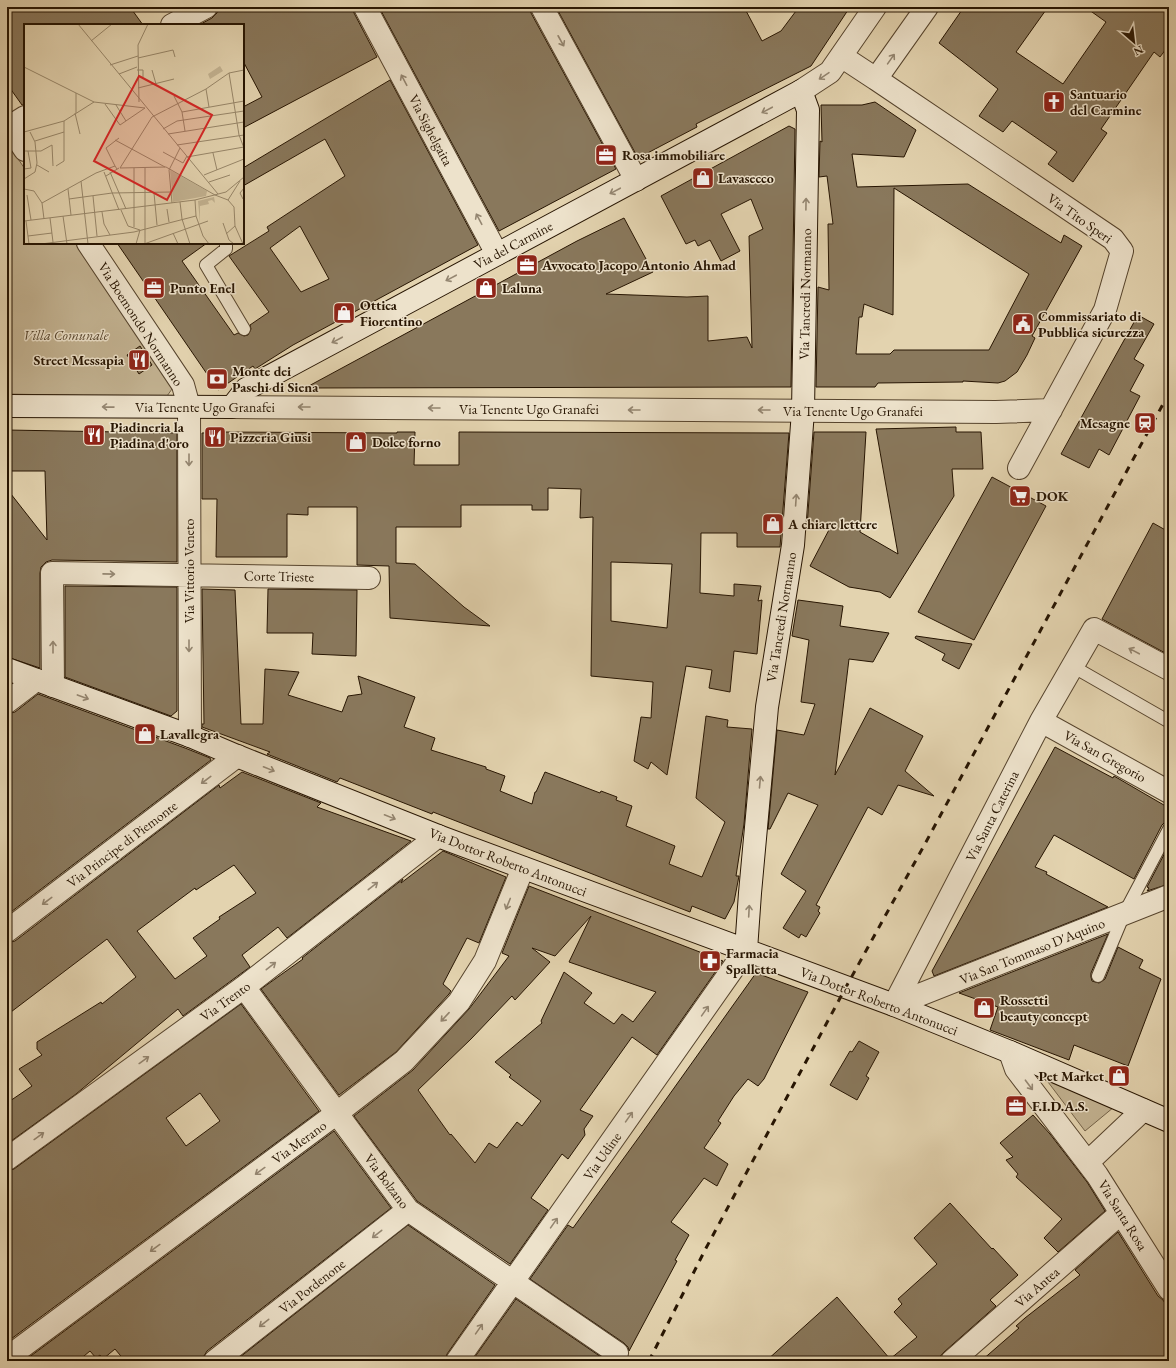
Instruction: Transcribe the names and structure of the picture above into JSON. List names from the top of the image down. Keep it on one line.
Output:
{"streets":{"street":["Via Sighelgaita","Via Tito Speri","Via del Carmine","Via Tancredi Normanno","Via Boemondo Normanno","Via Tenente Ugo Granafei","Via Vittorio Veneto","Corte Trieste","Via San Gregorio","Via Santa Caterina","Via Principe di Piemonte","Via Dottor Roberto Antonucci","Via San Tommaso D'Aquino","Via Trento","Via Merano","Via Udine","Via Bolzano","Via Santa Rosa","Via Pordenone","Via Antea"]},"crossings":[["Via Sighelgaita","Via del Carmine"],["Via Tito Speri","Via Tenente Ugo Granafei"],["Via del Carmine","Via Tancredi Normanno"],["Via del Carmine","Via Tenente Ugo Granafei"],["Via Tancredi Normanno","Via Tenente Ugo Granafei"],["Via Tancredi Normanno","Via Dottor Roberto Antonucci"],["Via Tancredi Normanno","Via Udine"],["Via Boemondo Normanno","Via Tenente Ugo Granafei"],["Via Boemondo Normanno","Via Vittorio Veneto"],["Via Tenente Ugo Granafei","Via Vittorio Veneto"],["Via Vittorio Veneto","Corte Trieste"],["Via Vittorio Veneto","Via Dottor Roberto Antonucci"],["Corte Trieste","Via Dottor Roberto Antonucci"],["Via San Gregorio","Via Santa Caterina"],["Via Santa Caterina","Via Dottor Roberto Antonucci"],["Via Santa Caterina","Via San Tommaso D'Aquino"],["Via Principe di Piemonte","Via Dottor Roberto Antonucci"],["Via Dottor Roberto Antonucci","Via San Tommaso D'Aquino"],["Via Dottor Roberto Antonucci","Via Trento"],["Via Dottor Roberto Antonucci","Via Merano"],["Via Dottor Roberto Antonucci","Via Udine"],["Via Dottor Roberto Antonucci","Via Santa Rosa"],["Via Trento","Via Bolzano"],["Via Merano","Via Bolzano"],["Via Udine","Via Bolzano"],["Via Bolzano","Via Pordenone"],["Via Santa Rosa","Via Antea"]],"one_way":["Via del Carmine","Via Tancredi Normanno","Via Tenente Ugo Granafei","Via Vittorio Veneto","Via Principe di Piemonte","Via Trento","Via Merano","Via Udine","Via Santa Rosa","Via Pordenone"],"parks":["Villa Comunale"],"places":{"church":["Santuario del Carmine"],"office":["Rosa immobiliare","Avvocato Jacopo Antonio Ahmad","Punto Enel","F.I.D.A.S."],"shop":["Lavasecco","Laluna","Ottica Fiorentino","Dolce forno","A chiare lettere","Lavallegra","Rossetti beauty concept","Pet Market"],"public building":["Commissariato di Pubblica sicurezza"],"restaurant":["Street Messapia","Piadineria la Piadina d'oro","Pizzeria Giusi"],"bank":["Monte dei Paschi di Siena"],"station":["Mesagne"],"supermarket":["DOK"],"pharmacy":["Farmacia Spalletta"]},"north":"bottom right"}
